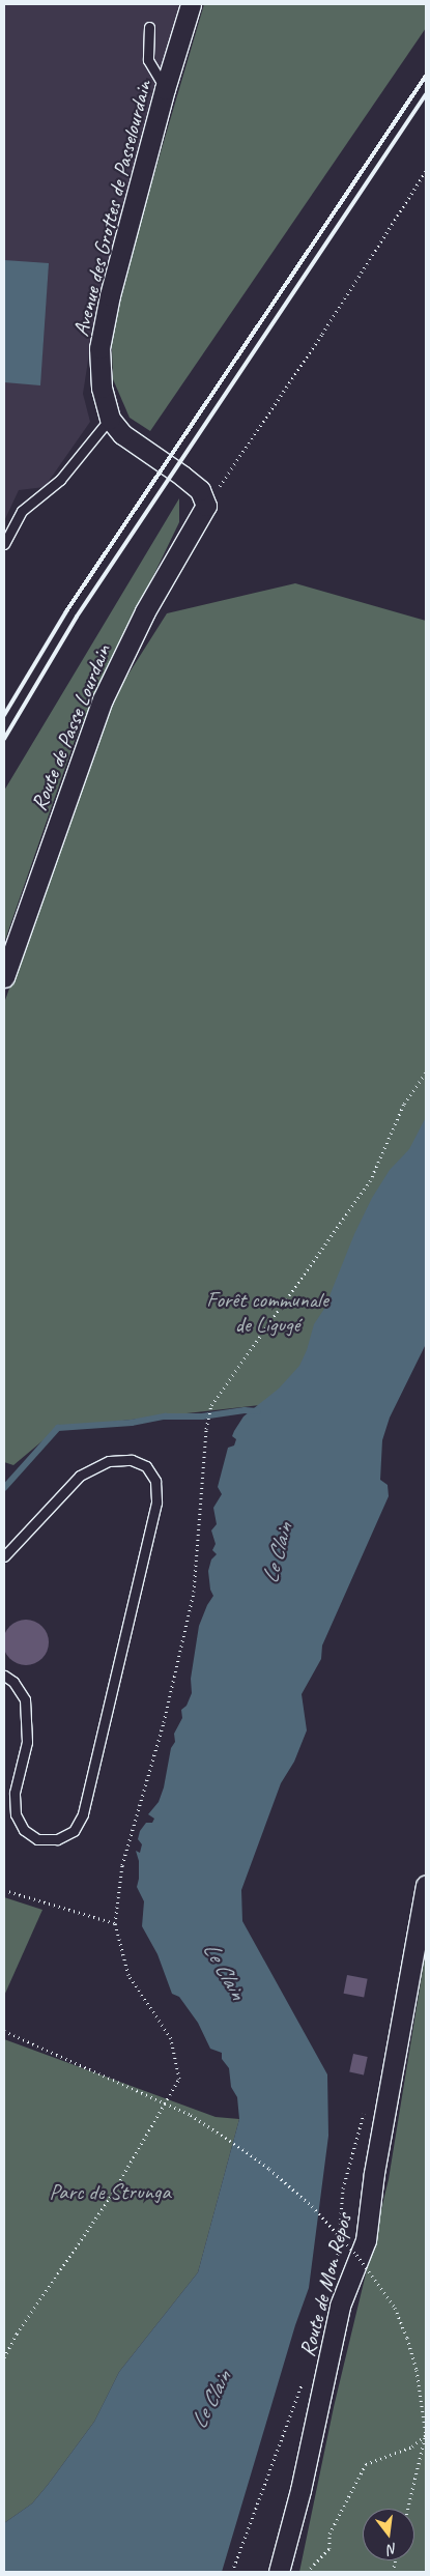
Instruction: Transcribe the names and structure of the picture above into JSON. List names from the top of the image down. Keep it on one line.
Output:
{"streets":{"street":["Avenue des Grottes de Passelourdain","Route de Passe Lourdain","Route de Mon Repos"]},"crossings":[["Avenue des Grottes de Passelourdain","Route de Passe Lourdain"]],"water":["Le Clain"],"parks":["Forêt communale de Ligugé","Parc de Strunga"],"north":"bottom"}
